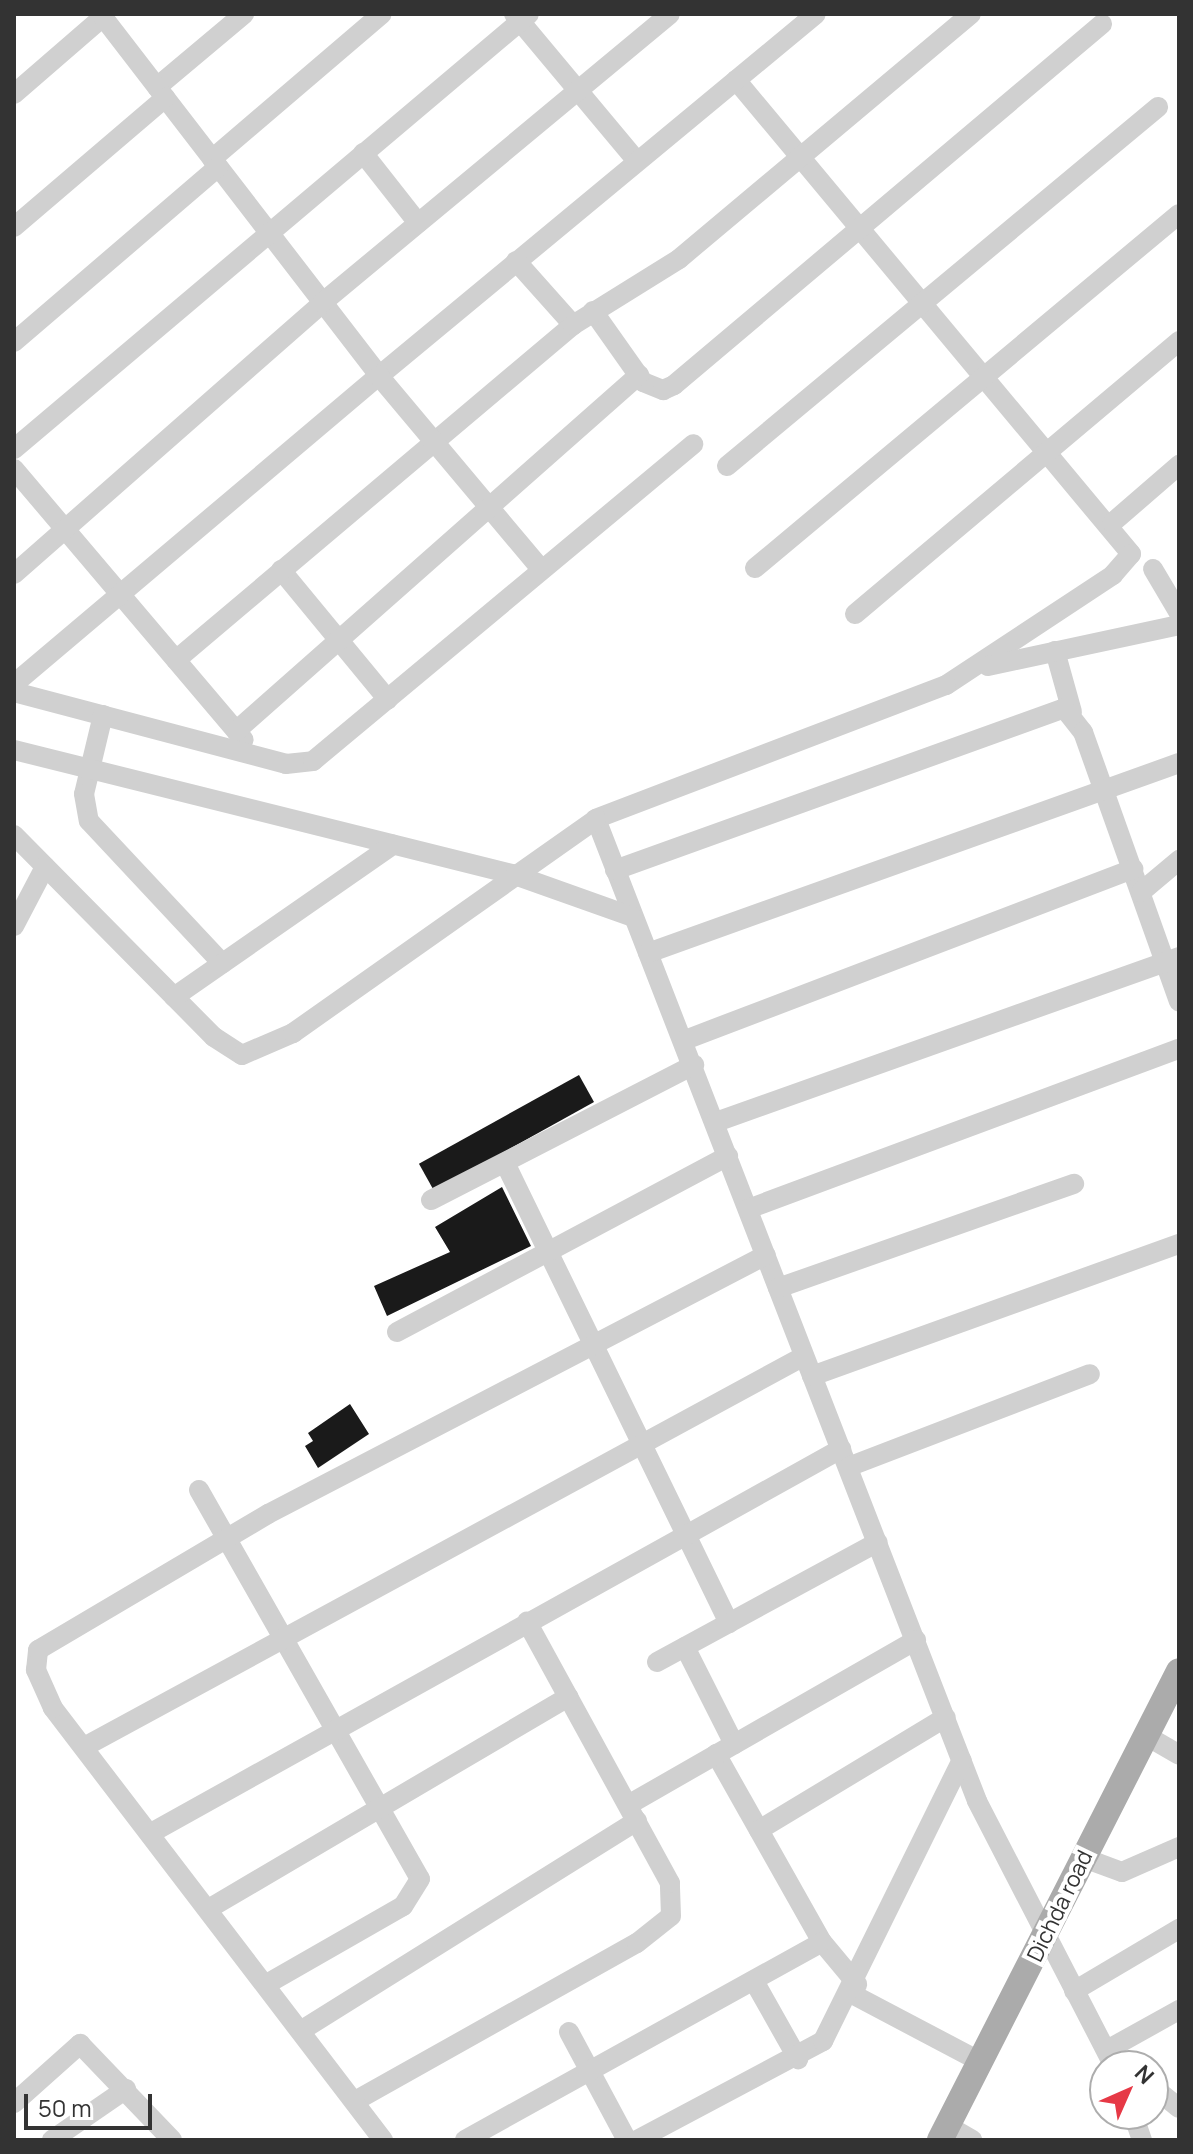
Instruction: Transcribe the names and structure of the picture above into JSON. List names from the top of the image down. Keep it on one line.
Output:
{"streets":{"main road":["Dichda road"]},"scale_bar":"50 m","north":"top right"}
